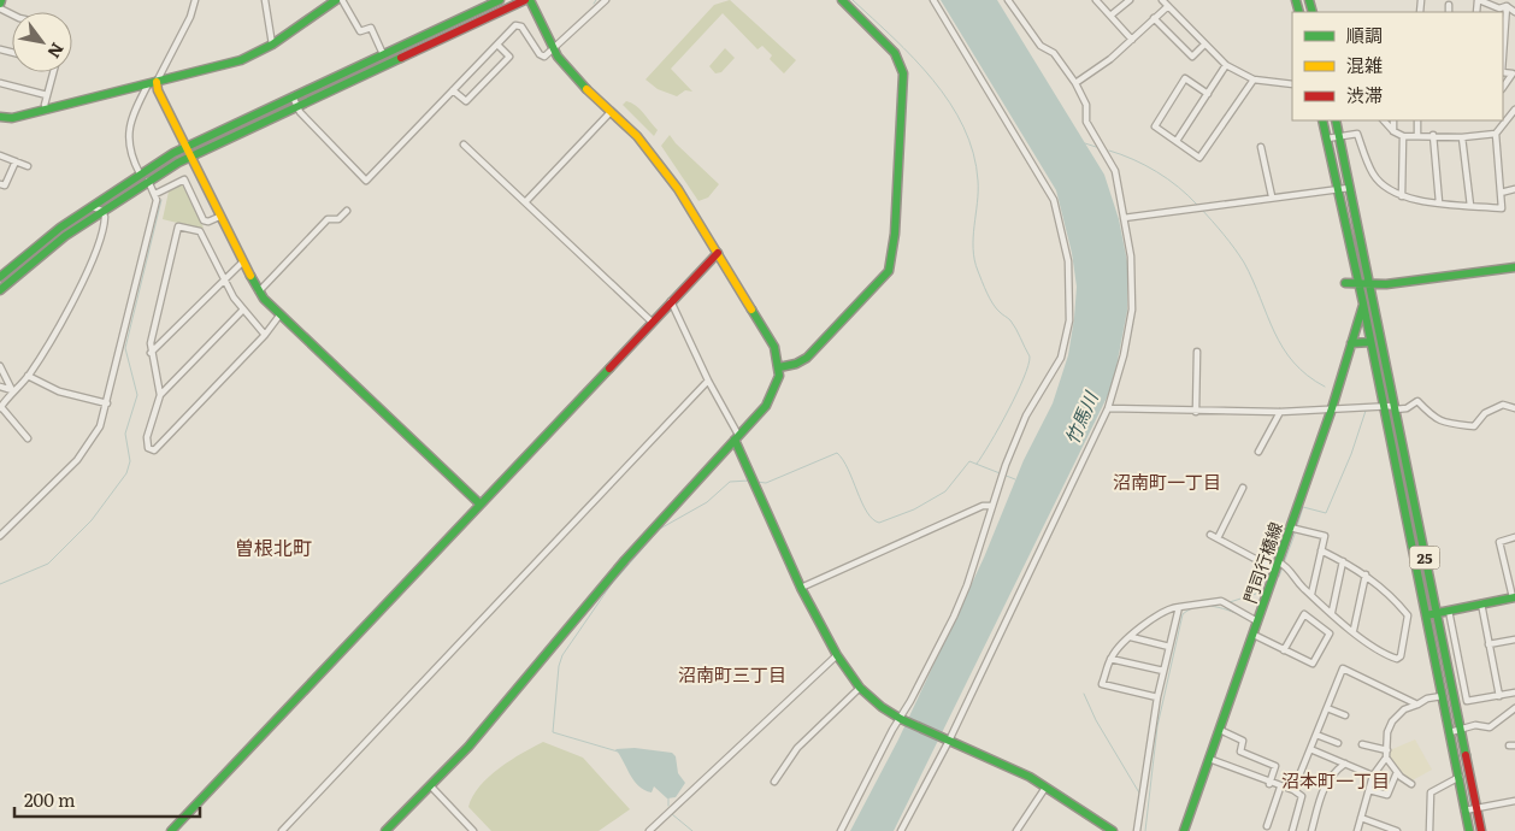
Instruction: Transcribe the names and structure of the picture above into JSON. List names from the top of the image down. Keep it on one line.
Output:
{"streets":{"street":["25","門司行橋線"]},"crossings":[["25","門司行橋線"]],"districts":["沼南町一丁目","曽根北町","沼南町三丁目","沼本町一丁目"],"water":["竹馬川"],"legend":["順調","混雑","渋滞"],"scale_bar":"200 m","north":"bottom right"}
